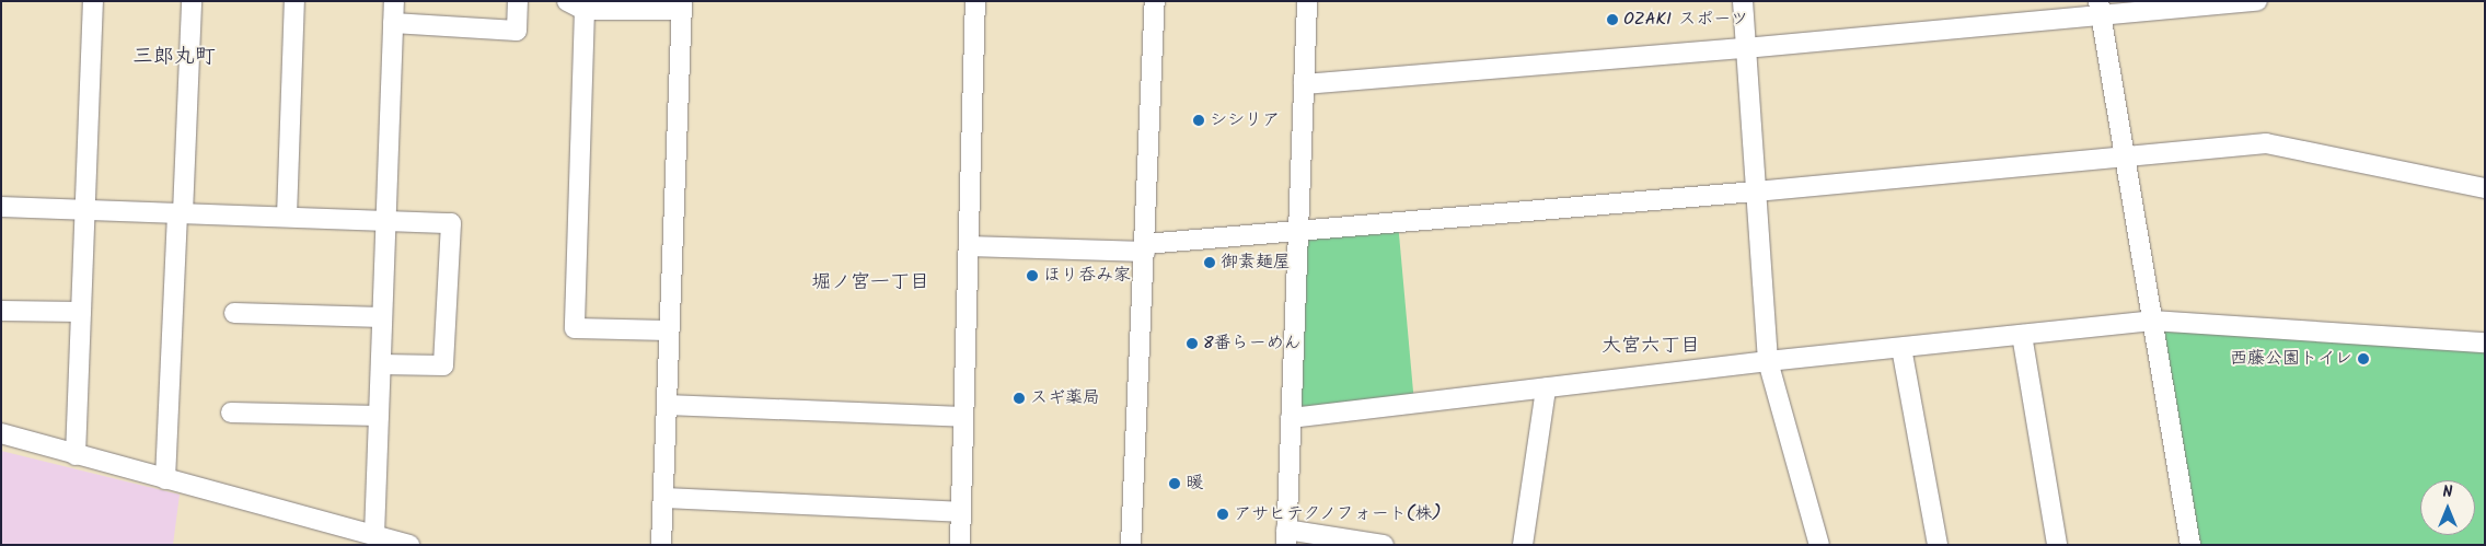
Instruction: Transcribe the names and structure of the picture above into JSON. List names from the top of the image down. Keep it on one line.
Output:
{"districts":["三郎丸町","堀ノ宮一丁目","大宮六丁目"],"places":["OZAKI スポーツ","シシリア","御素麺屋","ほり呑み家","8番らーめん","西藤公園トイレ","スギ薬局","暖","アサヒテクノフォート(株)"],"north":"top"}
